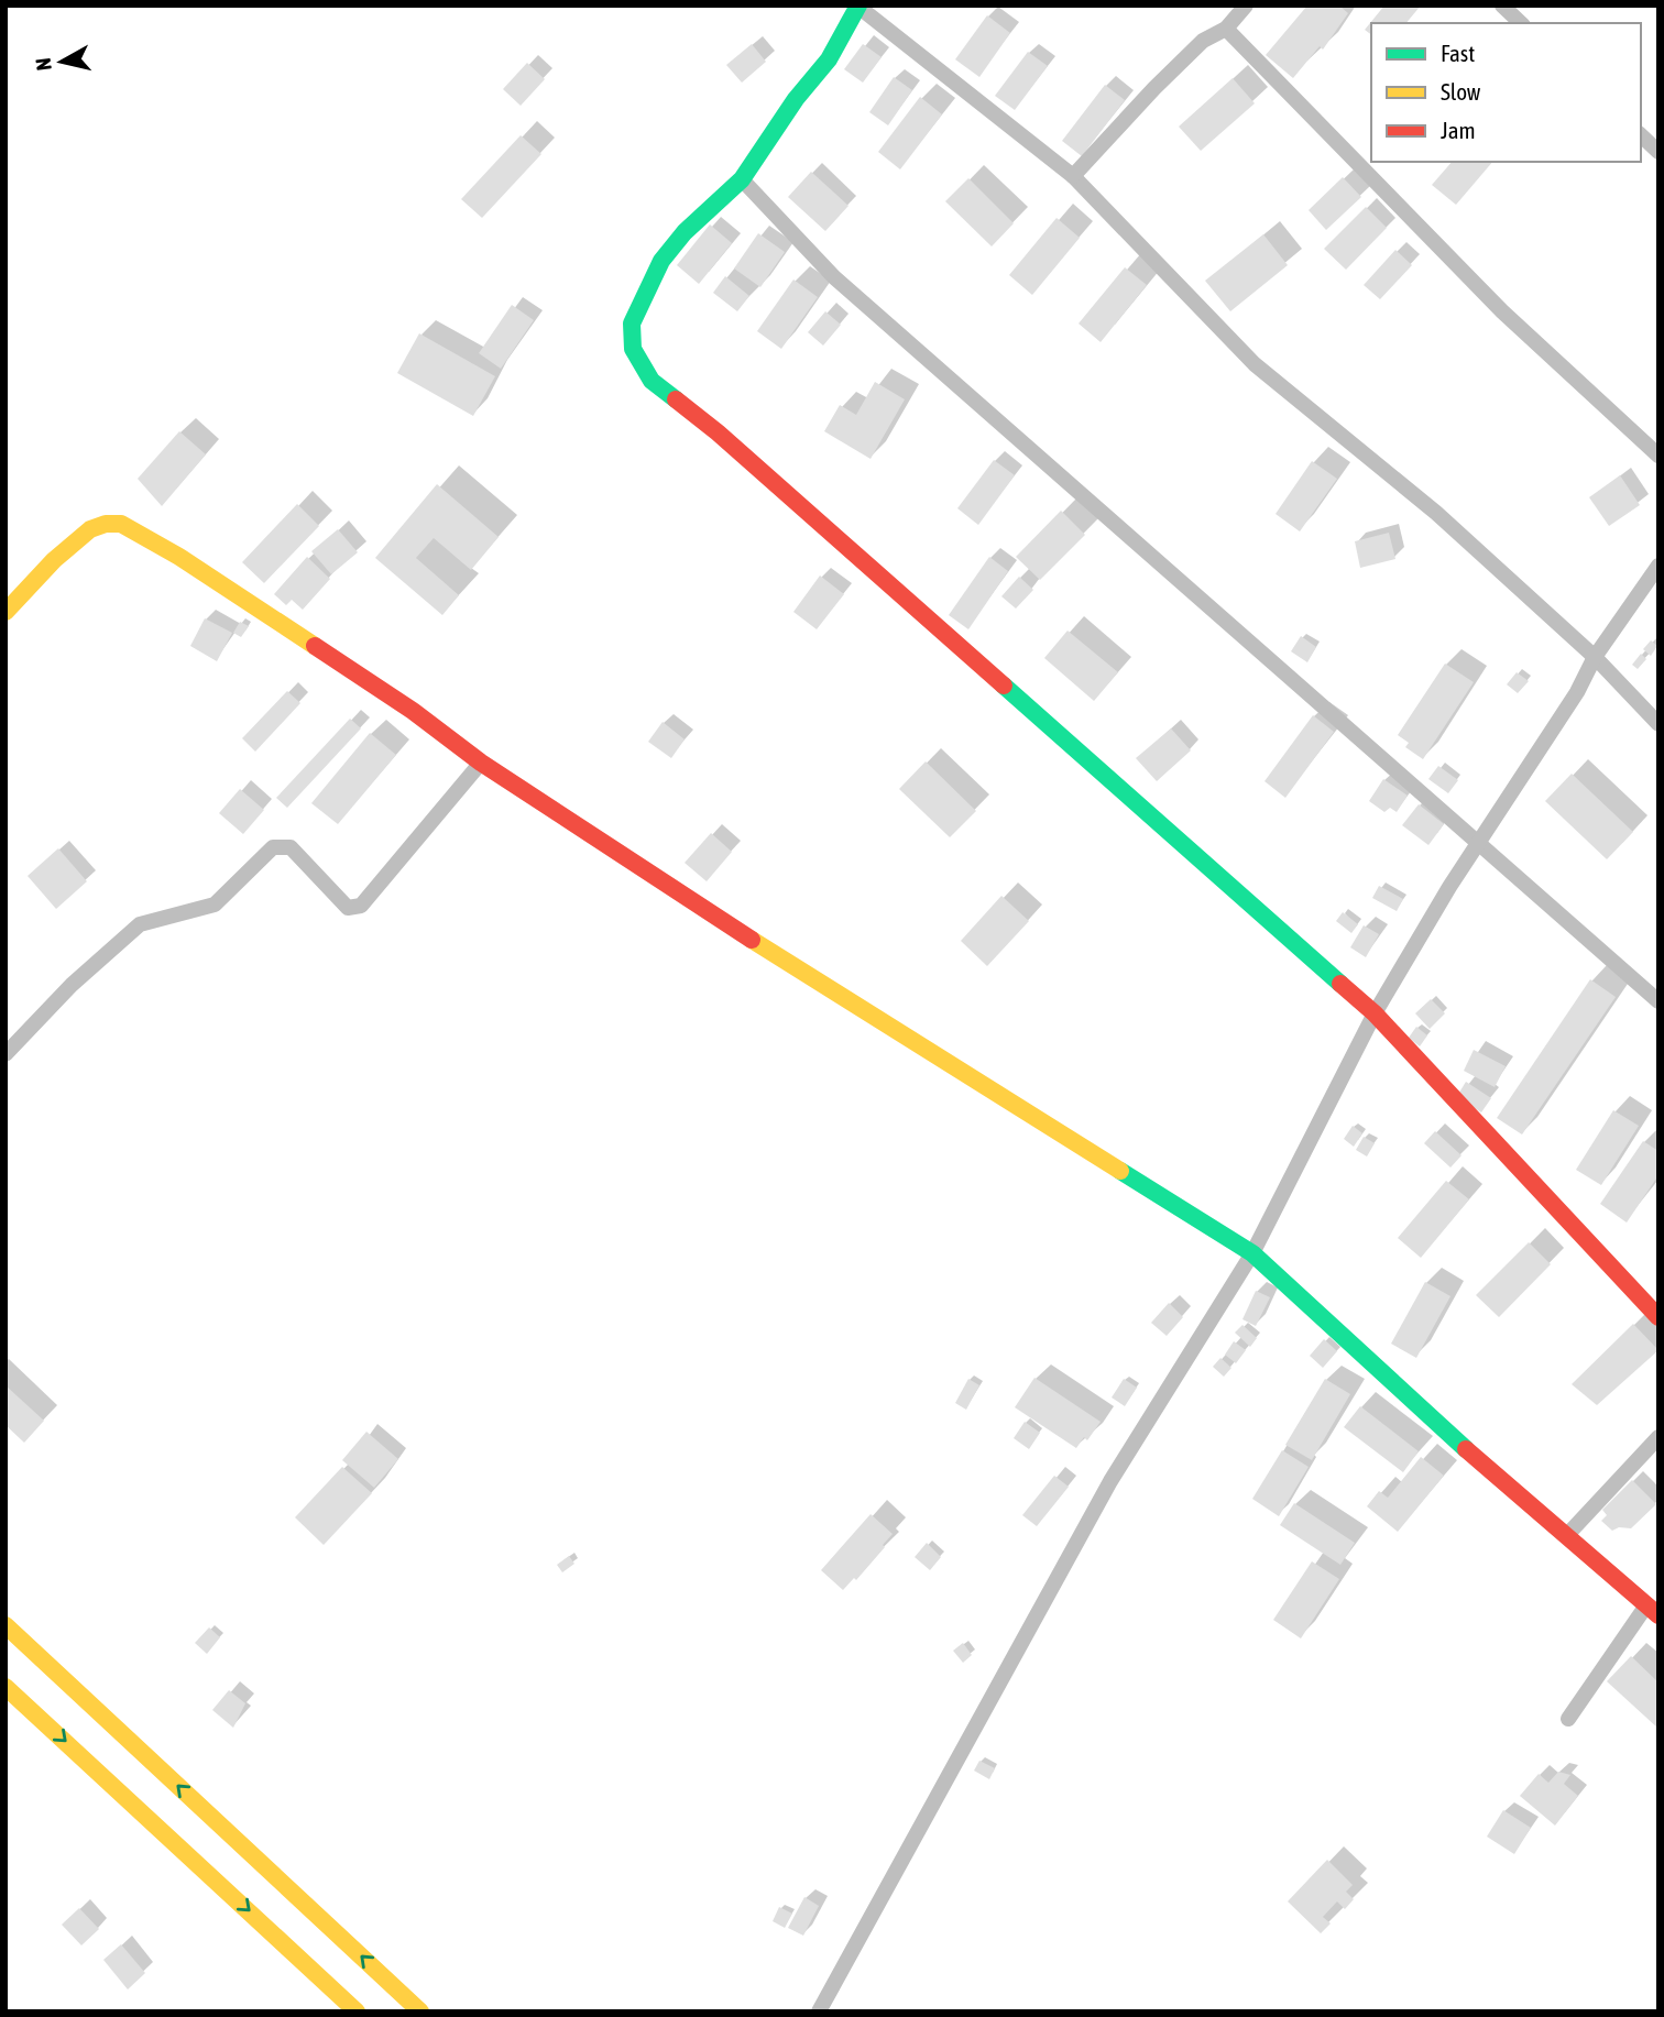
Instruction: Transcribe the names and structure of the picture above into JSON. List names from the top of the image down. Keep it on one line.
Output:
{"legend":["Fast","Slow","Jam"],"north":"left"}
